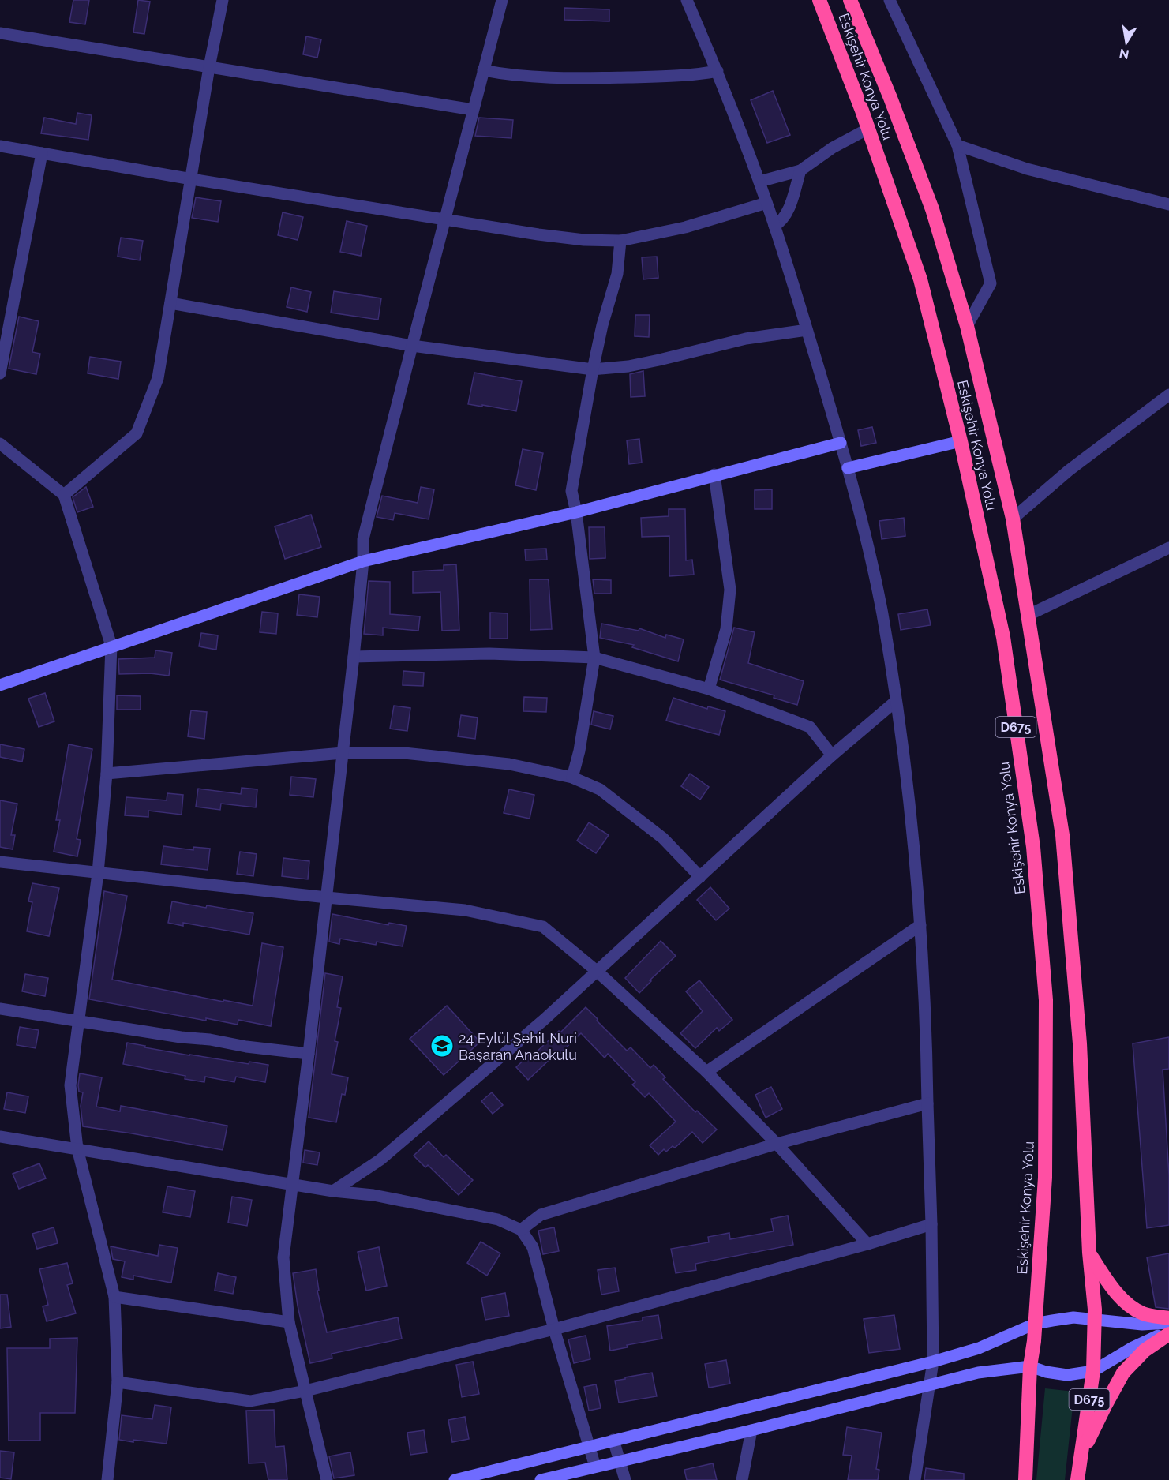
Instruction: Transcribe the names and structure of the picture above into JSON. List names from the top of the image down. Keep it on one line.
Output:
{"streets":{"highway":["Eskişehir Konya Yolu","D675"]},"places":{"school or university":["24 Eylül Şehit Nuri Başaran Anaokulu"]},"north":"bottom"}
